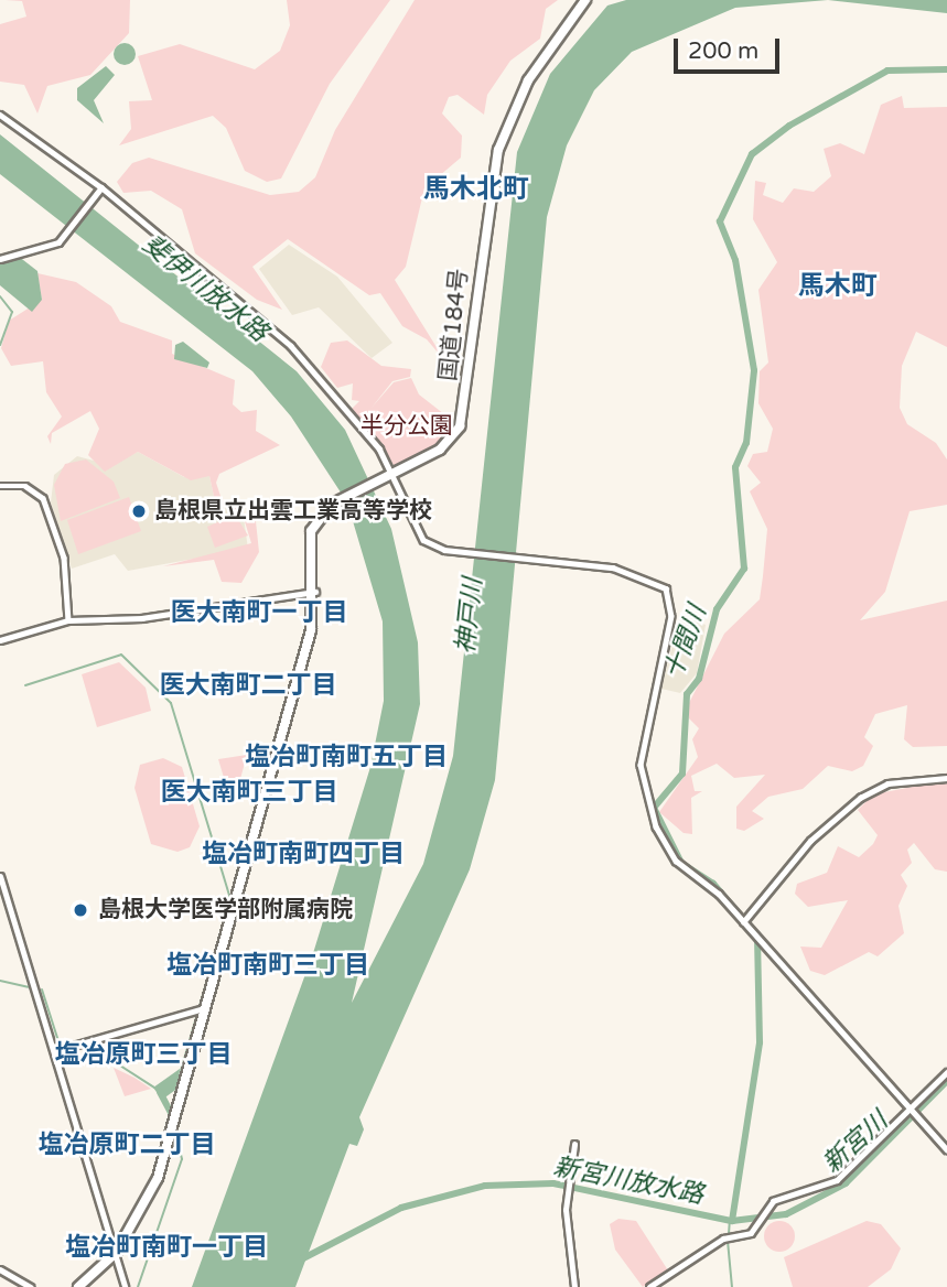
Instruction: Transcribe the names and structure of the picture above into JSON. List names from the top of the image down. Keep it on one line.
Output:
{"streets":{"highway":["国道184号"]},"districts":["馬木北町","馬木町","医大南町一丁目","医大南町二丁目","塩冶町南町五丁目","医大南町三丁目","塩冶町南町四丁目","塩冶町南町三丁目","塩冶原町三丁目","塩冶原町二丁目","塩冶町南町一丁目"],"water":["斐伊川放水路","神戸川","十間川","新宮川","新宮川放水路"],"parks":["半分公園"],"places":["島根県立出雲工業高等学校","島根大学医学部附属病院"],"scale_bar":"200 m"}
